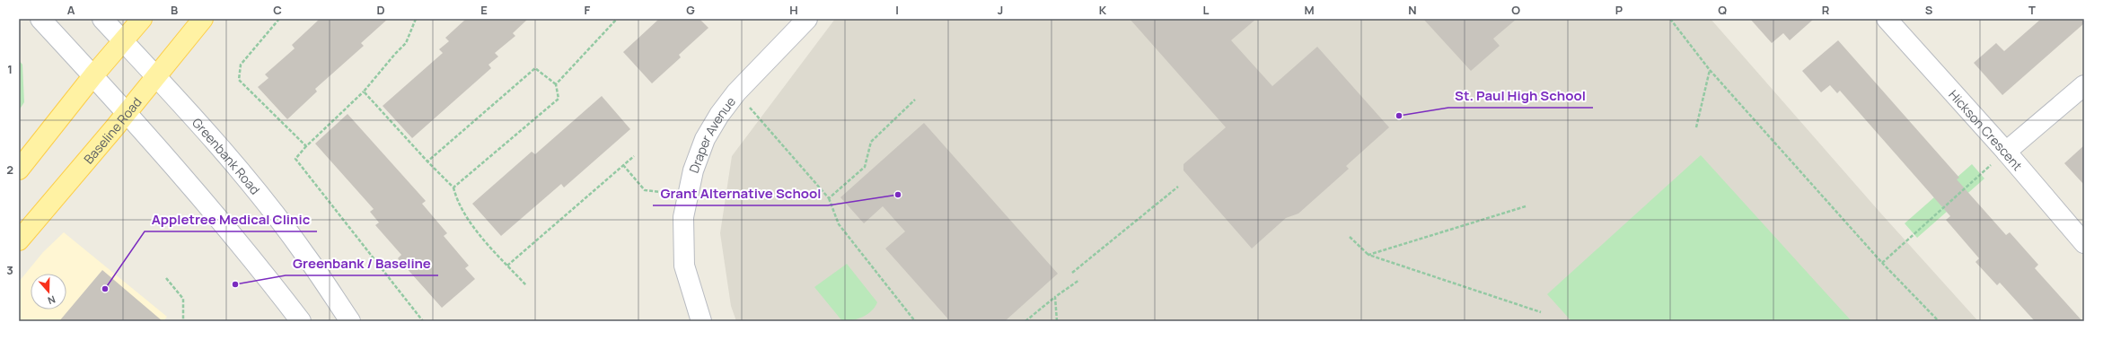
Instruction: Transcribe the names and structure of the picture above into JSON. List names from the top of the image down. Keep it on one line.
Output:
{"streets":{"main road":["Baseline Road","Hickson Crescent","Draper Avenue","Greenbank Road"]},"crossings":[["Baseline Road","Greenbank Road"]],"places":["St. Paul High School","Grant Alternative School","Greenbank / Baseline","Appletree Medical Clinic"],"north":"bottom","grid":{"columns":["A","B","C","D","E","F","G","H","I","J","K","L","M","N","O","P","Q","R","S","T"],"rows":["1","2","3"]}}
